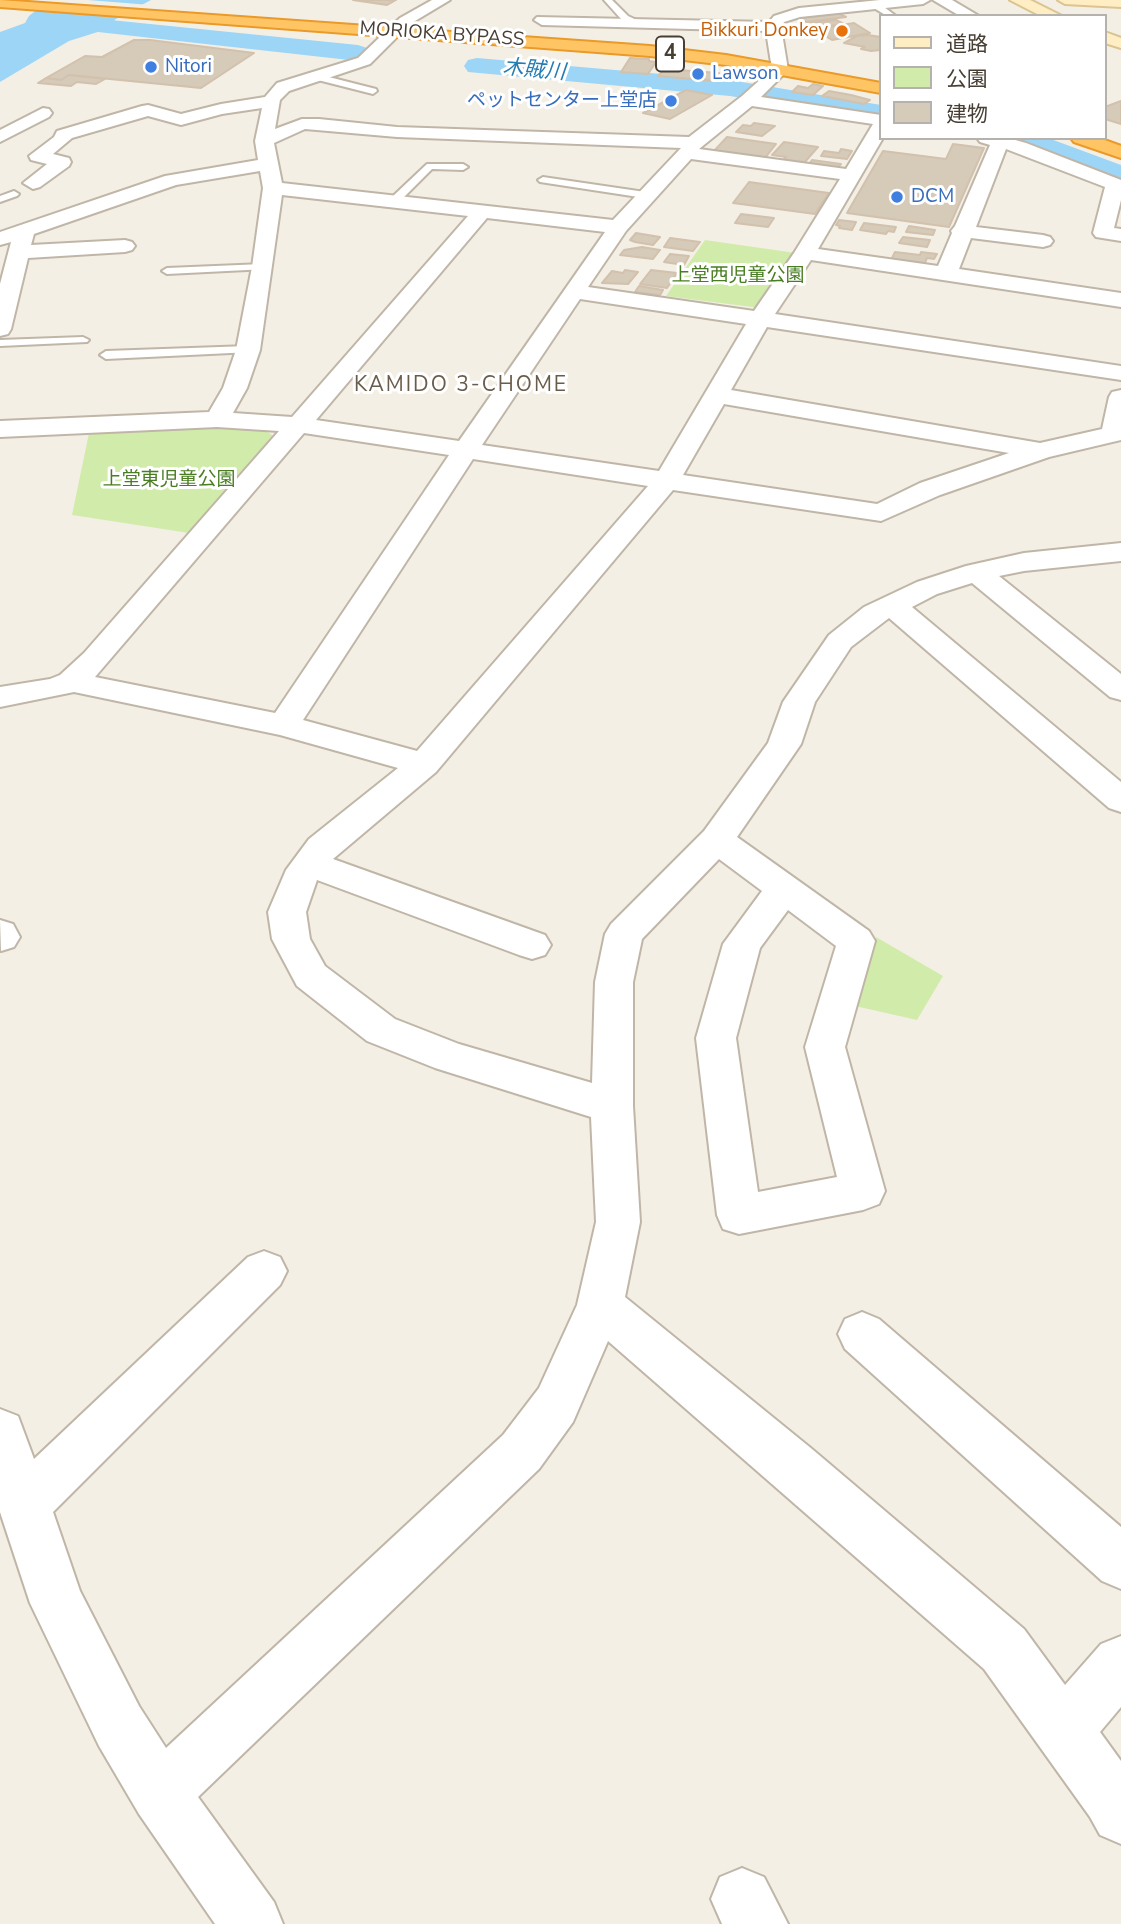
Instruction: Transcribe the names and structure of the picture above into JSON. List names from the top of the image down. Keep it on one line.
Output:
{"streets":{"highway":["MORIOKA BYPASS","4"]},"districts":["KAMIDO 3-CHOME"],"water":["木賊川"],"parks":["上堂西児童公園","上堂東児童公園"],"places":["Bikkuri Donkey","Nitori","Lawson","ペットセンター上堂店","DCM"],"legend":["道路","公園","建物"]}
